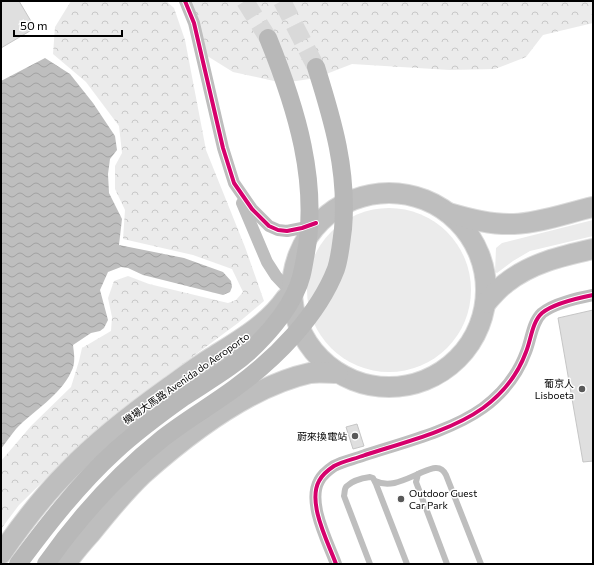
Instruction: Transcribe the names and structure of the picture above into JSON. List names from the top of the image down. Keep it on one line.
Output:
{"streets":{"main road":["機場大馬路 Avenida do Aeroporto"]},"places":["葡京人 Lisboeta","蔚來換電站","Outdoor Guest Car Park"],"scale_bar":"50 m"}
